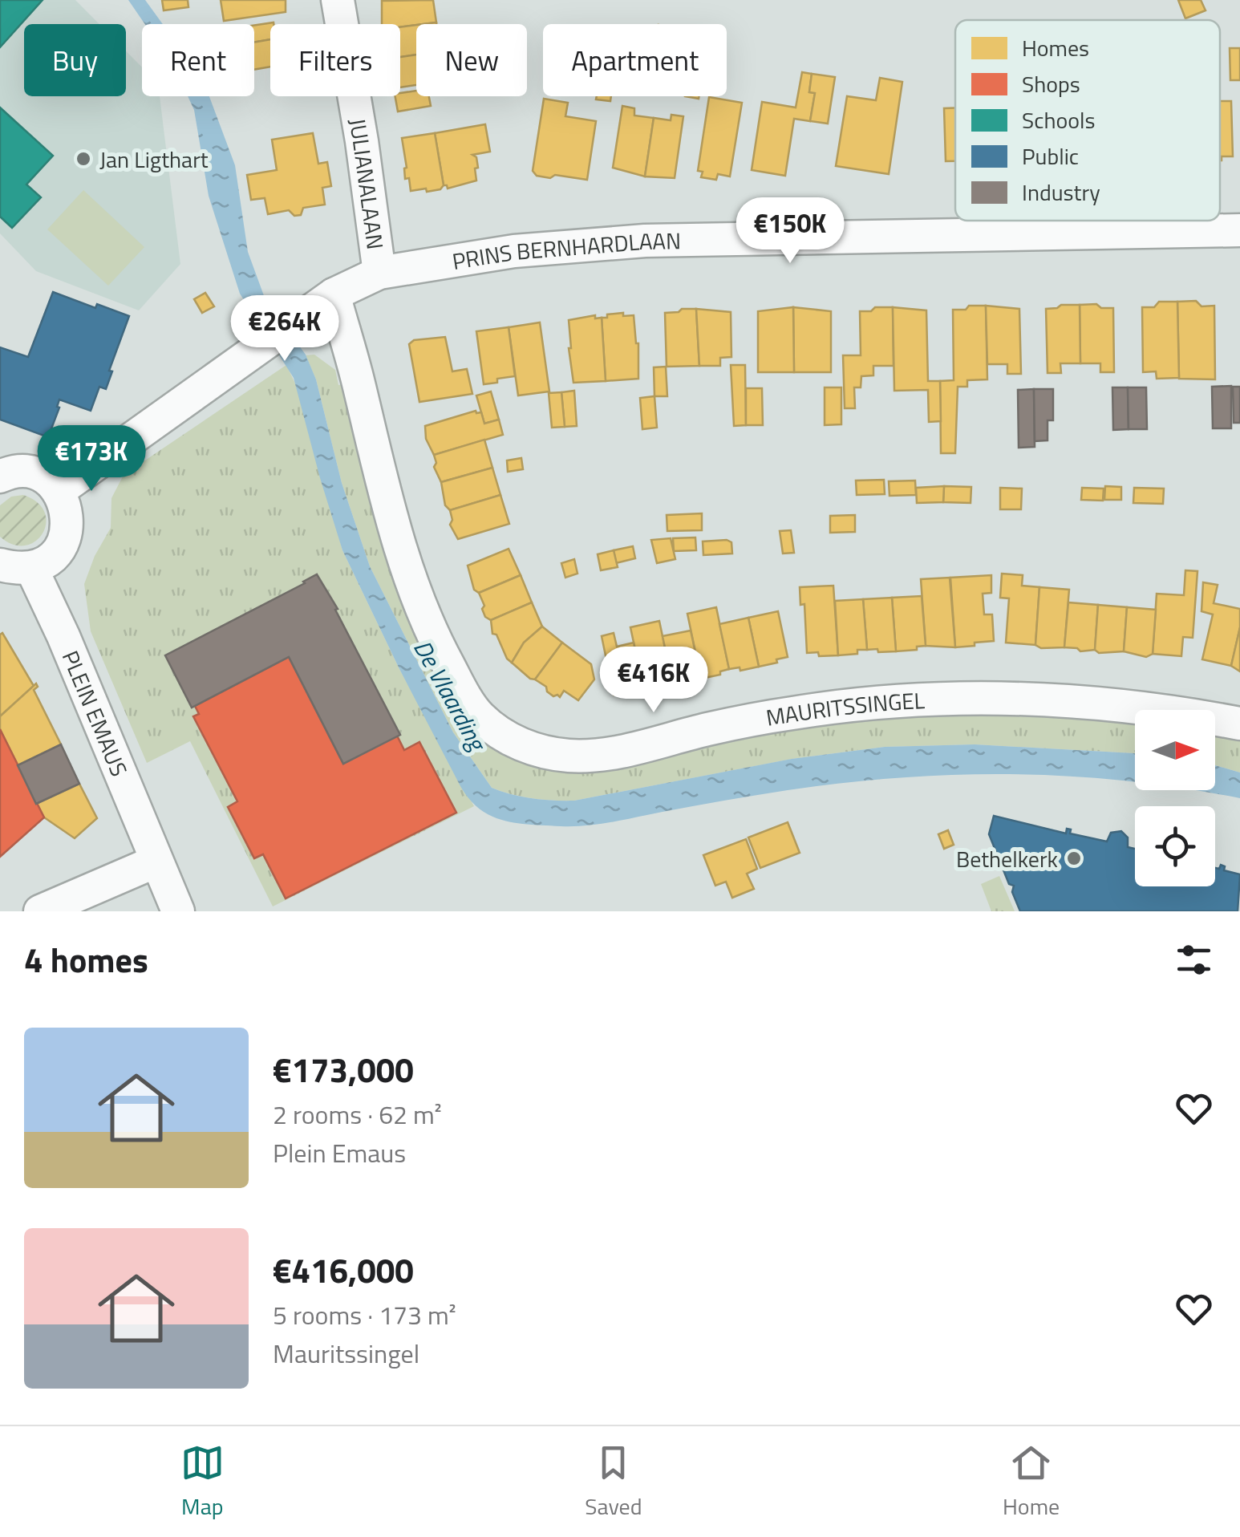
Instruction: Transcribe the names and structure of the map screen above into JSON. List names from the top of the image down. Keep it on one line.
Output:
{"streets":{"street":["JULIANALAAN","PRINS BERNHARDLAAN","MAURITSSINGEL","PLEIN EMAUS"]},"crossings":[["JULIANALAAN","PRINS BERNHARDLAAN"],["PRINS BERNHARDLAAN","MAURITSSINGEL"]],"water":["De Vlaarding"],"places":["Jan Ligthart","Bethelkerk"],"legend":["Homes","Shops","Schools","Public","Industry"],"north":"right","page":{"chip":["Buy","Rent","Filters","New","Apartment"],"price":["€150K","€264K","€173K","€416K"],"heading":"4 homes","list":[{"name":"€173,000","note":"2 rooms · 62 m² · Plein Emaus"},{"name":"€416,000","note":"5 rooms · 173 m² · Mauritssingel"}],"tabs":["Map","Saved","Home"]}}
